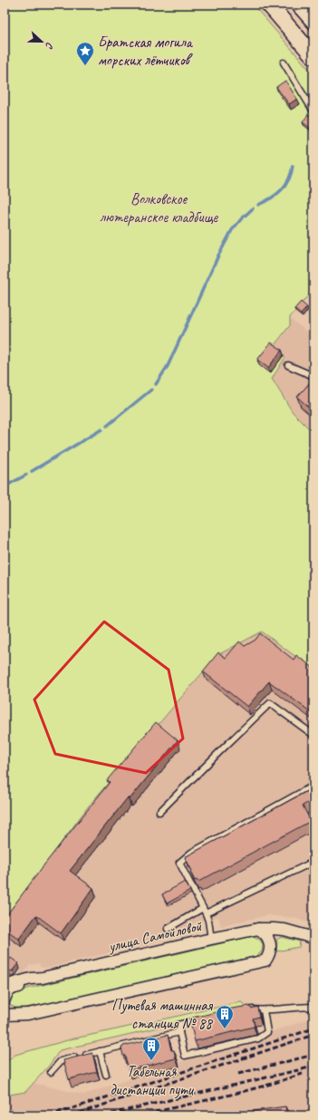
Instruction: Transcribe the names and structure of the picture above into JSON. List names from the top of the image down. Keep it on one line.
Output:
{"streets":{"street":["улица Самойловой"]},"parks":["Волковское лютеранское кладбище"],"places":{"place":["Братская могила морских лётчиков"],"building":["Путевая машинная станция № 88","Табельная дистанции пути"]},"north":"right"}
